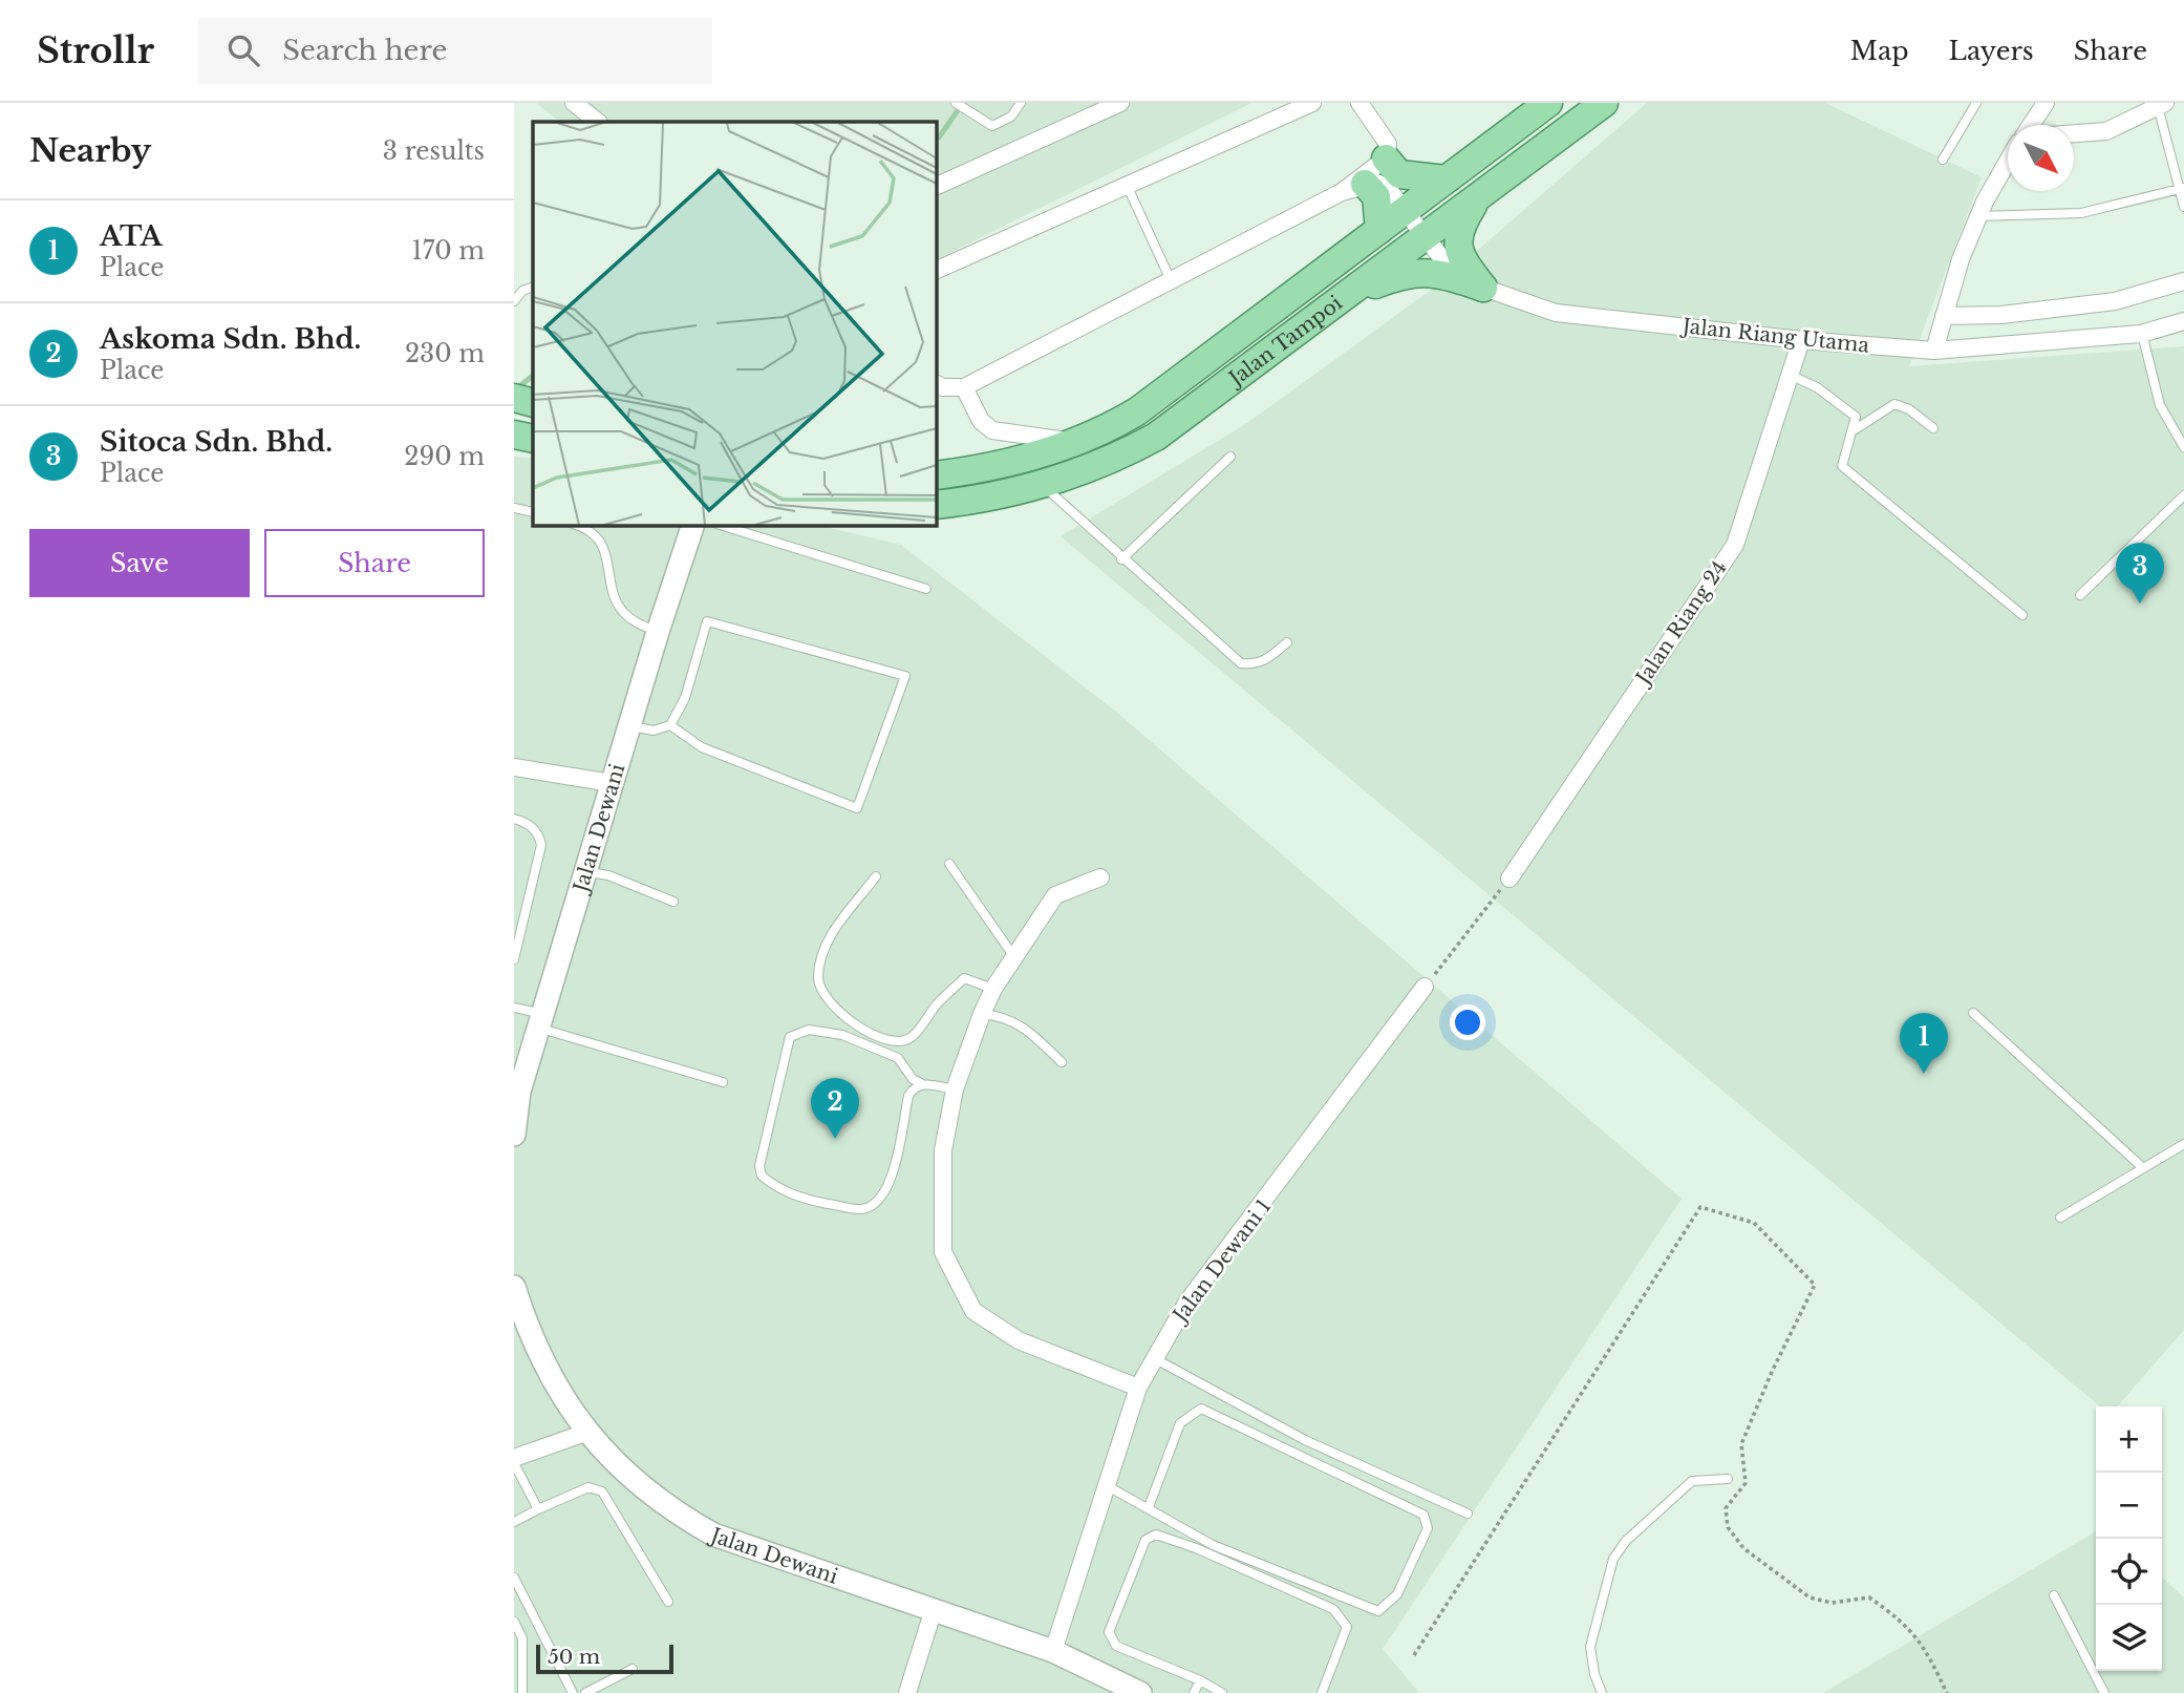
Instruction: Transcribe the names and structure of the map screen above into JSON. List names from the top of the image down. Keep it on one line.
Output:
{"streets":{"main road":["Jalan Tampoi"],"street":["Jalan Riang Utama","Jalan Riang 24","Jalan Dewani","Jalan Dewani 1"]},"crossings":[["Jalan Riang Utama","Jalan Tampoi"],["Jalan Riang Utama","Jalan Riang 24"],["Jalan Dewani","Jalan Dewani 1"]],"scale_bar":"50 m","north":"bottom right","page":{"header":"Strollr","search":"Search here","nav":["Map","Layers","Share"],"heading":["Nearby","3 results"],"list":[{"mark":"1","name":"ATA","note":"Place","value":"170 m"},{"mark":"2","name":"Askoma Sdn. Bhd.","note":"Place","value":"230 m"},{"mark":"3","name":"Sitoca Sdn. Bhd.","note":"Place","value":"290 m"}],"buttons":["Save","Share"],"pins":["3","1","2"],"map_buttons":["+","−"],"scale":"50 m"}}
